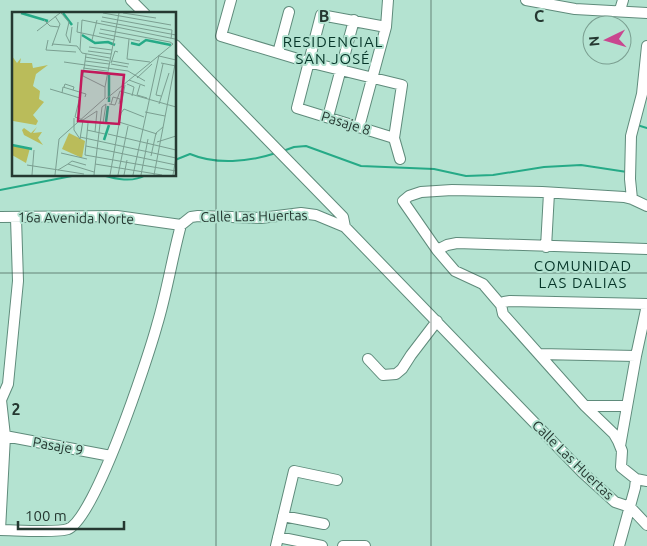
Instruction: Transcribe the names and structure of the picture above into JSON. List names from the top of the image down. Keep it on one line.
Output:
{"streets":{"street":["Pasaje 8","Calle Las Huertas","16a Avenida Norte","Pasaje 9"]},"crossings":[["Calle Las Huertas","16a Avenida Norte"],["Calle Las Huertas","Pasaje 9"]],"districts":["RESIDENCIAL SAN JOSÉ","COMUNIDAD LAS DALIAS"],"scale_bar":"100 m","north":"left","grid":{"columns":["B","C"],"rows":["2"]}}
